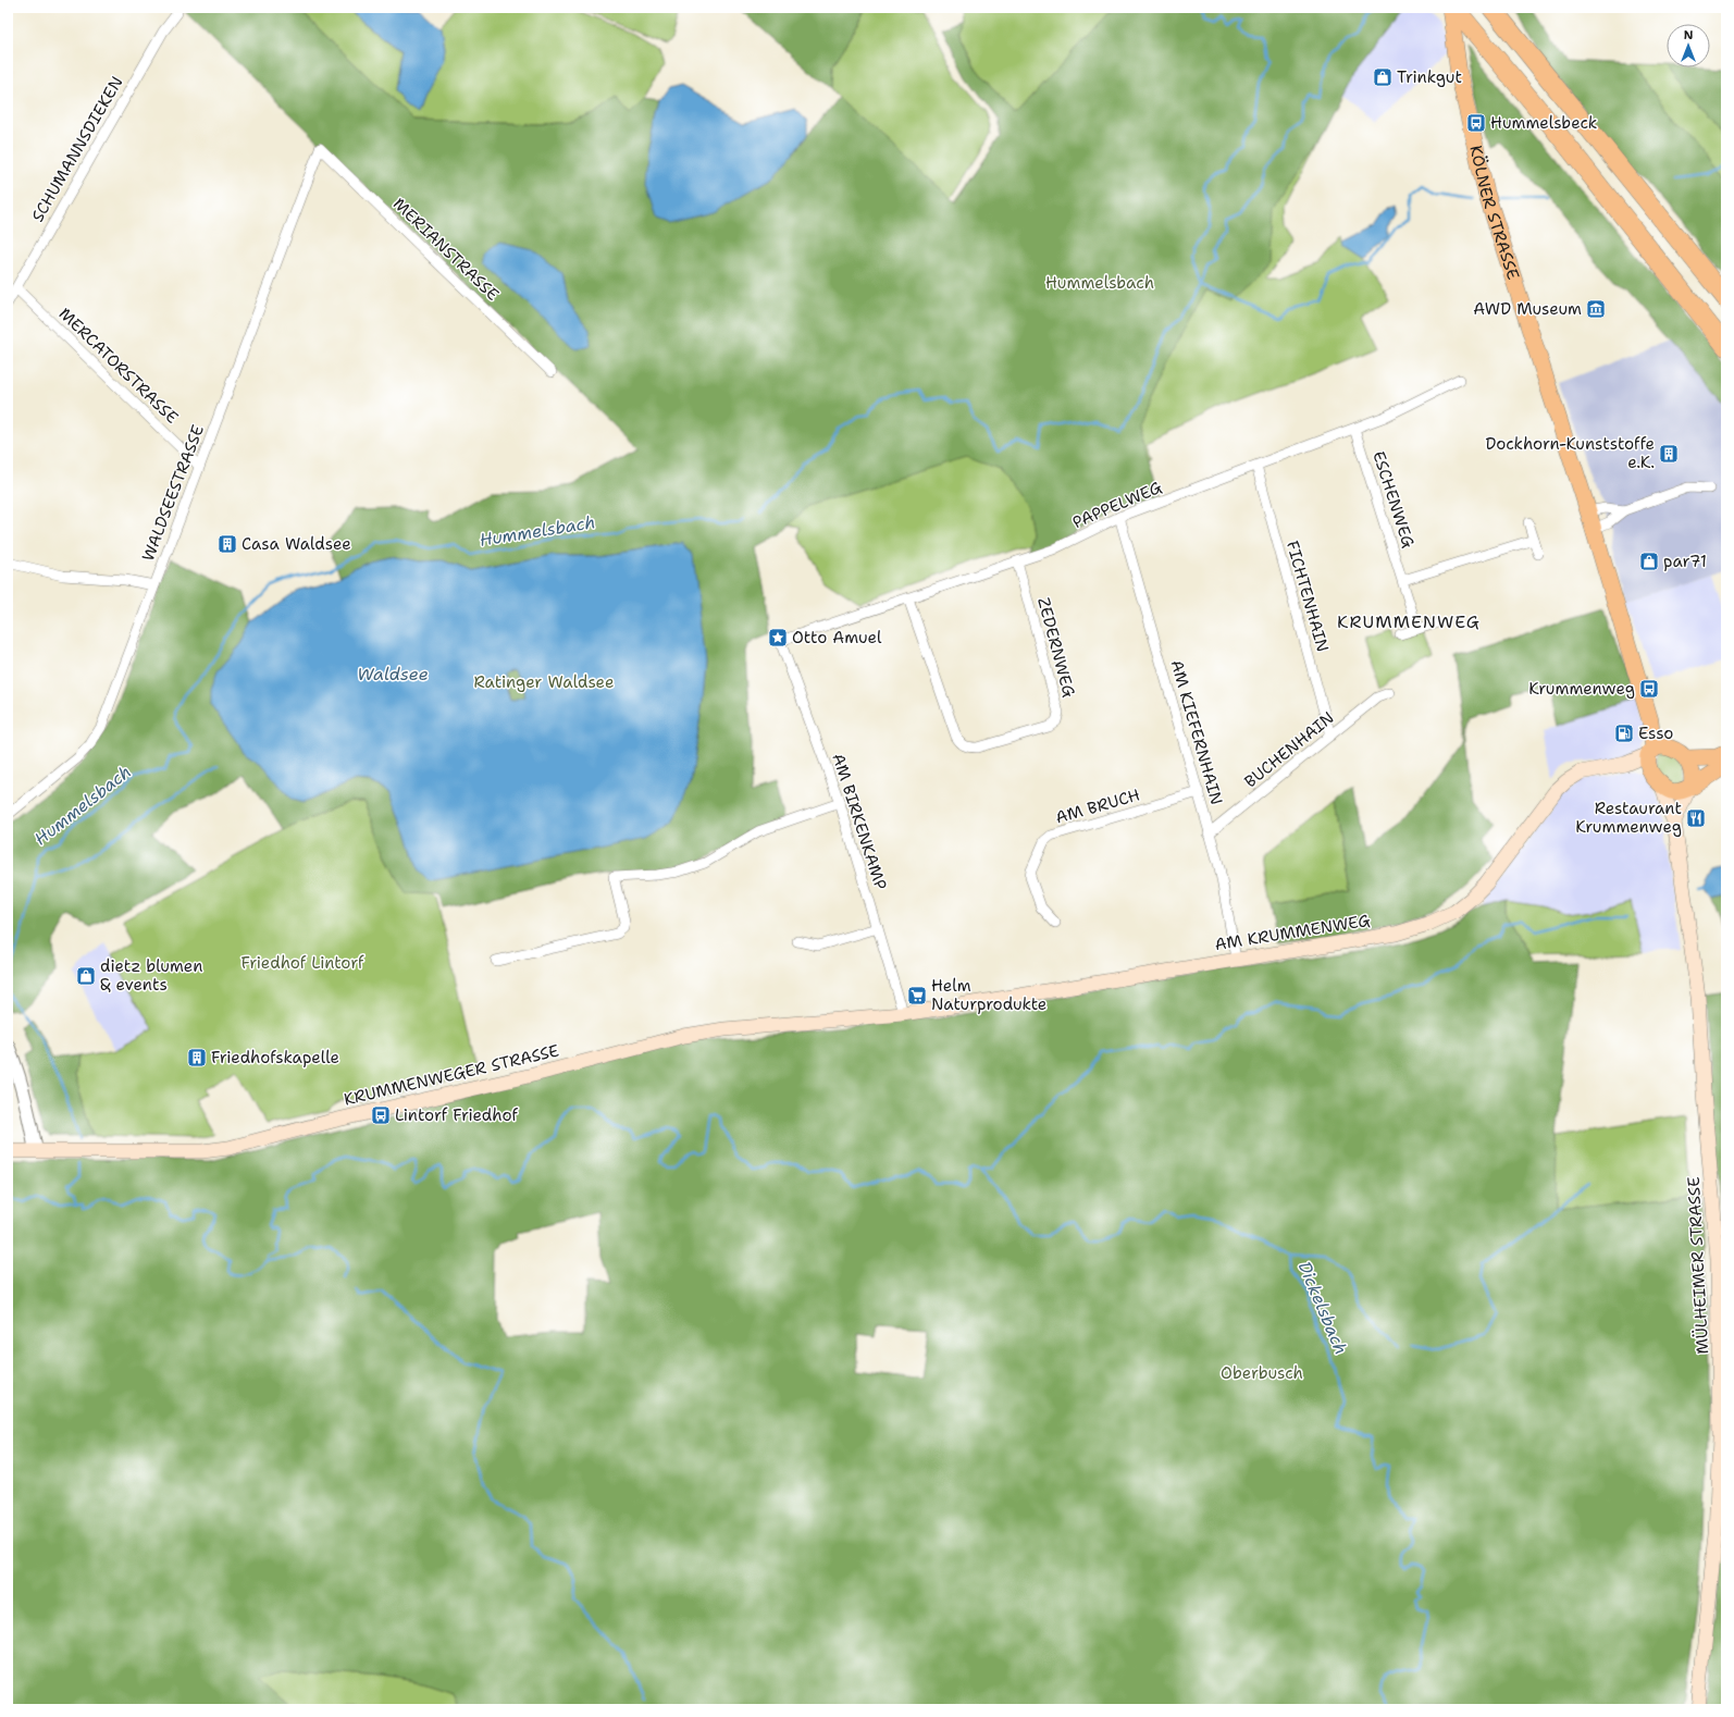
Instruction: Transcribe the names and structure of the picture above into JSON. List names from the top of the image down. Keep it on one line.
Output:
{"streets":{"main road":["KÖLNER STRASSE","AM KRUMMENWEG","KRUMMENWEGER STRASSE","MÜLHEIMER STRASSE"],"street":["SCHUMANNSDIEKEN","MERIANSTRASSE","MERCATORSTRASSE","WALDSEESTRASSE","ESCHENWEG","PAPPELWEG","FICHTENHAIN","ZEDERNWEG","AM KIEFERNHAIN","BUCHENHAIN","AM BRUCH","AM BIRKENKAMP"]},"crossings":[["SCHUMANNSDIEKEN","MERCATORSTRASSE"],["KÖLNER STRASSE","AM KRUMMENWEG"],["KÖLNER STRASSE","MÜLHEIMER STRASSE"],["MERIANSTRASSE","WALDSEESTRASSE"],["MERCATORSTRASSE","WALDSEESTRASSE"],["ESCHENWEG","PAPPELWEG"],["PAPPELWEG","FICHTENHAIN"],["PAPPELWEG","ZEDERNWEG"],["PAPPELWEG","AM KIEFERNHAIN"],["PAPPELWEG","AM BIRKENKAMP"],["FICHTENHAIN","BUCHENHAIN"],["AM KIEFERNHAIN","BUCHENHAIN"],["AM KIEFERNHAIN","AM BRUCH"],["AM KIEFERNHAIN","AM KRUMMENWEG"],["AM BIRKENKAMP","AM KRUMMENWEG"],["AM BIRKENKAMP","KRUMMENWEGER STRASSE"],["AM KRUMMENWEG","KRUMMENWEGER STRASSE"],["AM KRUMMENWEG","MÜLHEIMER STRASSE"]],"districts":["KRUMMENWEG"],"water":["Hummelsbach","Waldsee","Dickelsbach"],"parks":["Hummelsbach","Ratinger Waldsee","Friedhof Lintorf","Oberbusch"],"places":{"shop":["Trinkgut","par71","dietz blumen & events"],"bus stop":["Hummelsbeck","Krummenweg","Lintorf Friedhof"],"museum":["AWD Museum"],"building":["Dockhorn-Kunststoffe e.K.","Casa Waldsee","Friedhofskapelle"],"place":["Otto Amuel"],"fuel station":["Esso"],"restaurant":["Restaurant Krummenweg"],"supermarket":["Helm Naturprodukte"]},"north":"top"}
